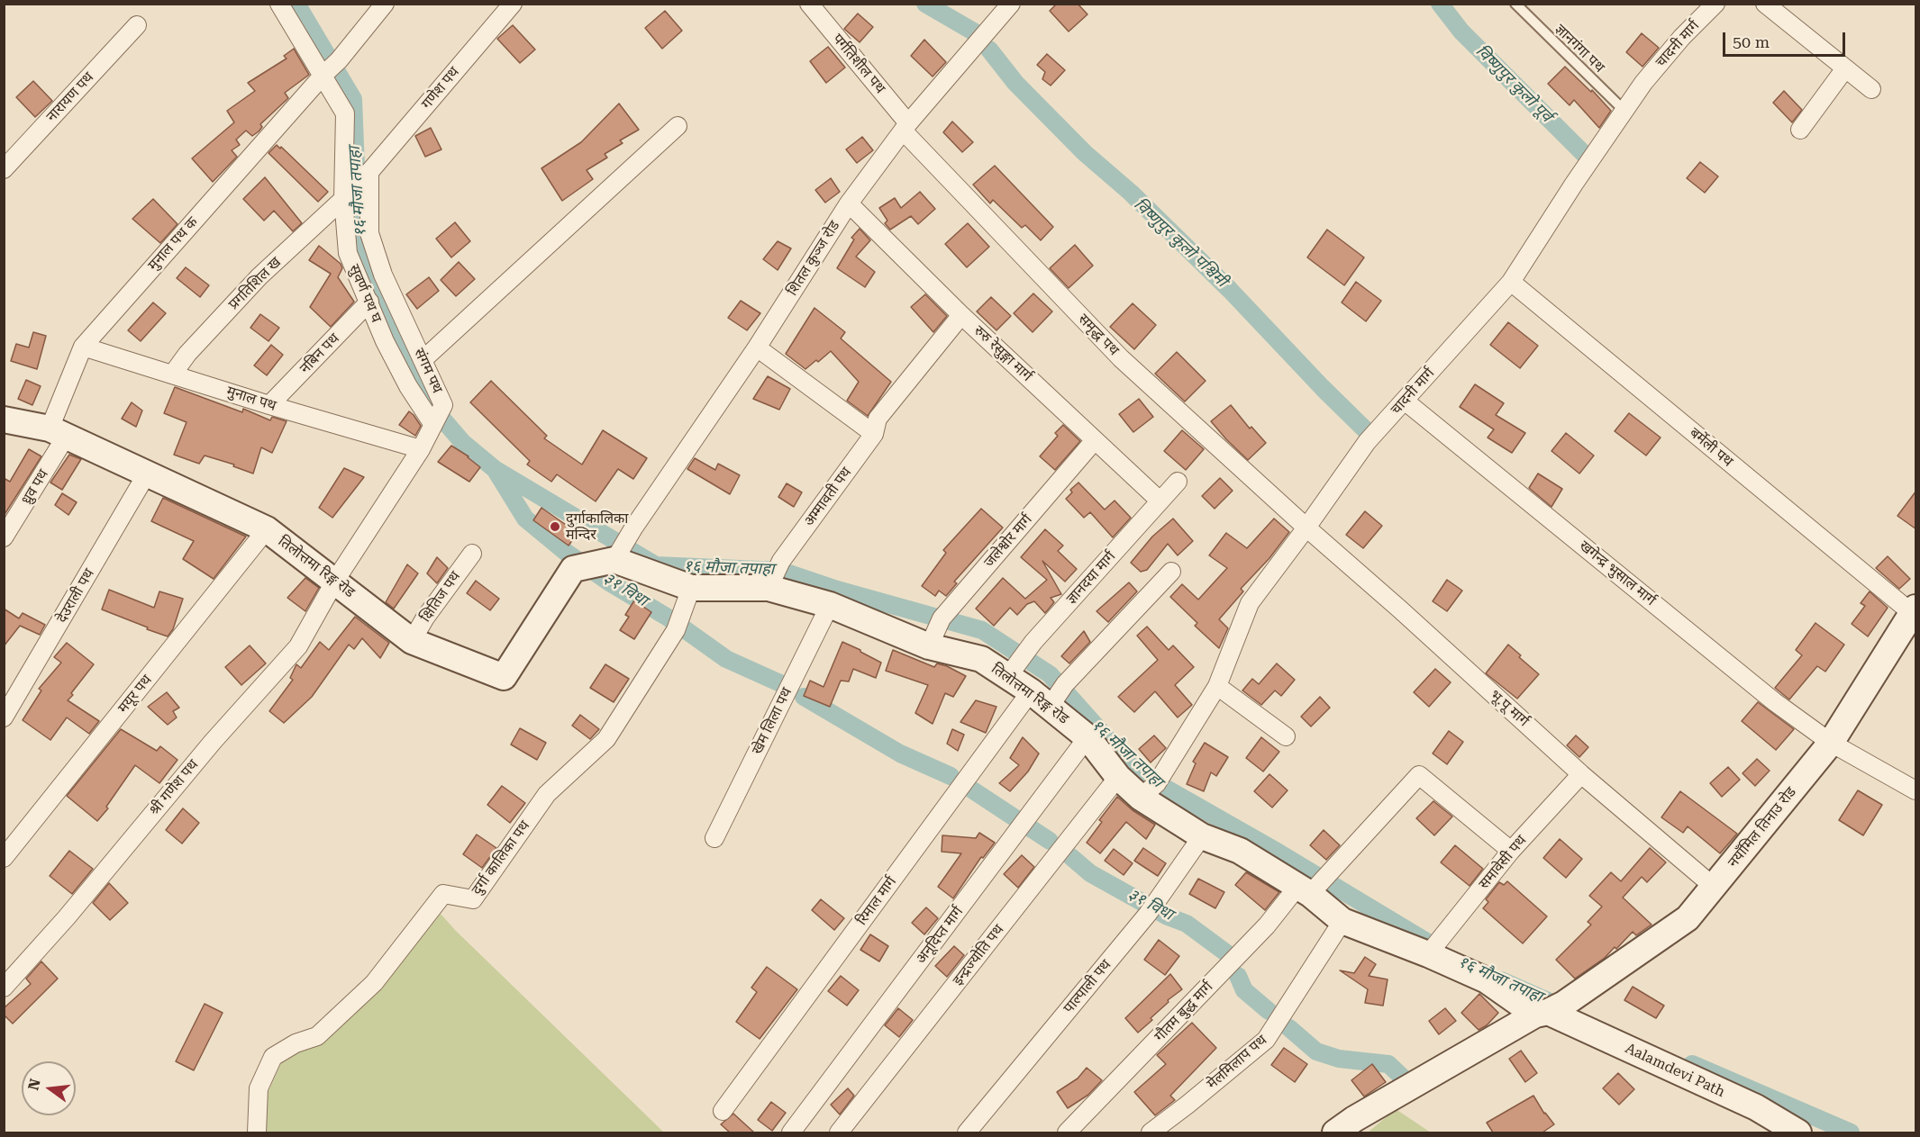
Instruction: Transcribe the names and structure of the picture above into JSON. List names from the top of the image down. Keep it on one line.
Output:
{"streets":{"street":["चादनी मार्ग","पर्गतिशील पथ","गणेश पथ","नारायण पथ","मुनाल पथ क","शितल कुञ्ज रोड","प्रगतिशिल ख","सुवर्ण पथ घ","समृद्ध पथ","नबिन पथ","रुरु रेसुङ्गा मार्ग","संगम पथ","मुनाल पथ","बर्मेली पथ","ध्रुव पथ","अम्मावती पथ","जलेश्वोर मार्ग","तिलोत्तमा रिङ्ग रोड","खगेन्द्र भुसाल मार्ग","ज्ञानदया मार्ग","देउराली पथ","क्षितिज पथ","मयूर पथ","भू.पू मार्ग","खेम लिला पथ","श्री गणेश पथ","नयाँमिल तिनाउ रोड","दुर्गा कालिका पथ","समावेसी पथ","रिमाल मार्ग","अनूदिप्त मार्ग","इन्द्रज्योति पथ","पाल्पाली पथ","गौतम बुद्ध मार्ग","मेलमिलाप पथ","Aalamdevi Path"],"lane":["ज्ञानगंगा पथ"]},"crossings":[["चादनी मार्ग","ज्ञानगंगा पथ"],["चादनी मार्ग","समृद्ध पथ"],["चादनी मार्ग","बर्मेली पथ"],["चादनी मार्ग","तिलोत्तमा रिङ्ग रोड"],["चादनी मार्ग","खगेन्द्र भुसाल मार्ग"],["चादनी मार्ग","भू.पू मार्ग"],["पर्गतिशील पथ","शितल कुञ्ज रोड"],["पर्गतिशील पथ","समृद्ध पथ"],["गणेश पथ","प्रगतिशिल ख"],["गणेश पथ","सुवर्ण पथ घ"],["गणेश पथ","संगम पथ"],["मुनाल पथ क","सुवर्ण पथ घ"],["मुनाल पथ क","मुनाल पथ"],["मुनाल पथ क","ध्रुव पथ"],["मुनाल पथ क","तिलोत्तमा रिङ्ग रोड"],["शितल कुञ्ज रोड","समृद्ध पथ"],["शितल कुञ्ज रोड","रुरु रेसुङ्गा मार्ग"],["शितल कुञ्ज रोड","तिलोत्तमा रिङ्ग रोड"],["प्रगतिशिल ख","सुवर्ण पथ घ"],["प्रगतिशिल ख","मुनाल पथ"],["सुवर्ण पथ घ","नबिन पथ"],["सुवर्ण पथ घ","संगम पथ"],["समृद्ध पथ","भू.पू मार्ग"],["नबिन पथ","मुनाल पथ"],["रुरु रेसुङ्गा मार्ग","अम्मावती पथ"],["रुरु रेसुङ्गा मार्ग","जलेश्वोर मार्ग"],["रुरु रेसुङ्गा मार्ग","ज्ञानदया मार्ग"],["संगम पथ","मुनाल पथ"],["संगम पथ","तिलोत्तमा रिङ्ग रोड"],["संगम पथ","श्री गणेश पथ"],["बर्मेली पथ","नयाँमिल तिनाउ रोड"],["ध्रुव पथ","तिलोत्तमा रिङ्ग रोड"],["अम्मावती पथ","तिलोत्तमा रिङ्ग रोड"],["जलेश्वोर मार्ग","तिलोत्तमा रिङ्ग रोड"],["तिलोत्तमा रिङ्ग रोड","ज्ञानदया मार्ग"],["तिलोत्तमा रिङ्ग रोड","देउराली पथ"],["तिलोत्तमा रिङ्ग रोड","क्षितिज पथ"],["तिलोत्तमा रिङ्ग रोड","मयूर पथ"],["तिलोत्तमा रिङ्ग रोड","खेम लिला पथ"],["तिलोत्तमा रिङ्ग रोड","श्री गणेश पथ"],["तिलोत्तमा रिङ्ग रोड","नयाँमिल तिनाउ रोड"],["तिलोत्तमा रिङ्ग रोड","दुर्गा कालिका पथ"],["तिलोत्तमा रिङ्ग रोड","समावेसी पथ"],["तिलोत्तमा रिङ्ग रोड","रिमाल मार्ग"],["तिलोत्तमा रिङ्ग रोड","अनूदिप्त मार्ग"],["तिलोत्तमा रिङ्ग रोड","इन्द्रज्योति पथ"],["तिलोत्तमा रिङ्ग रोड","पाल्पाली पथ"],["तिलोत्तमा रिङ्ग रोड","गौतम बुद्ध मार्ग"],["तिलोत्तमा रिङ्ग रोड","मेलमिलाप पथ"],["तिलोत्तमा रिङ्ग रोड","Aalamdevi Path"],["खगेन्द्र भुसाल मार्ग","नयाँमिल तिनाउ रोड"],["भू.पू मार्ग","नयाँमिल तिनाउ रोड"],["भू.पू मार्ग","समावेसी पथ"],["नयाँमिल तिनाउ रोड","Aalamdevi Path"],["समावेसी पथ","गौतम बुद्ध मार्ग"]],"water":["विष्णुपुर कुलो पूर्व","१६ मौजा तपाहा","विष्णुपुर कुलो पश्चिमी","३१ विधा"],"places":["दुर्गाकालिका मन्दिर"],"scale_bar":"50 m","north":"left"}
